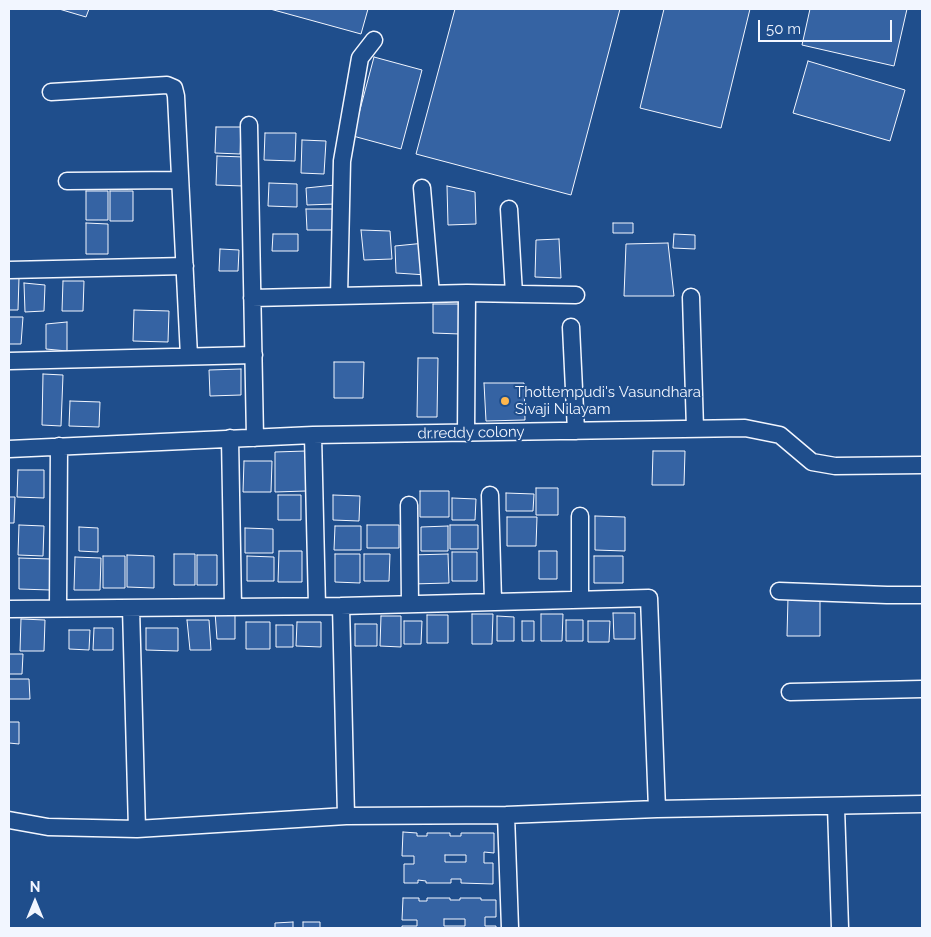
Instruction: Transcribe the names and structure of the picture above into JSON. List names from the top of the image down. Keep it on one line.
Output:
{"streets":{"street":["dr.reddy colony"]},"places":["Thottempudi's Vasundhara Sivaji Nilayam"],"scale_bar":"50 m","north":"top"}
